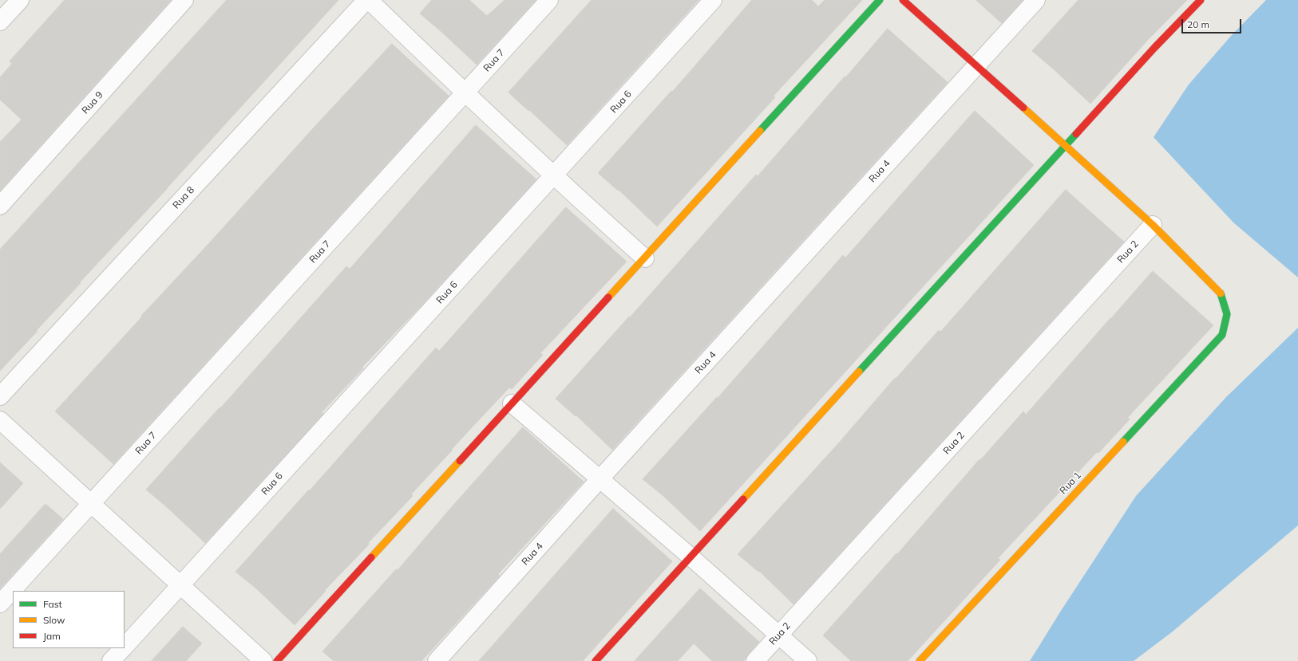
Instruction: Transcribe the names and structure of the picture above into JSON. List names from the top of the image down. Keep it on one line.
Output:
{"streets":{"street":["Rua 7","Rua 6","Rua 9","Rua 4","Rua 8","Rua 2","Rua 1"]},"crossings":[["Rua 2","Rua 1"]],"legend":["Fast","Slow","Jam"],"scale_bar":"20 m"}
